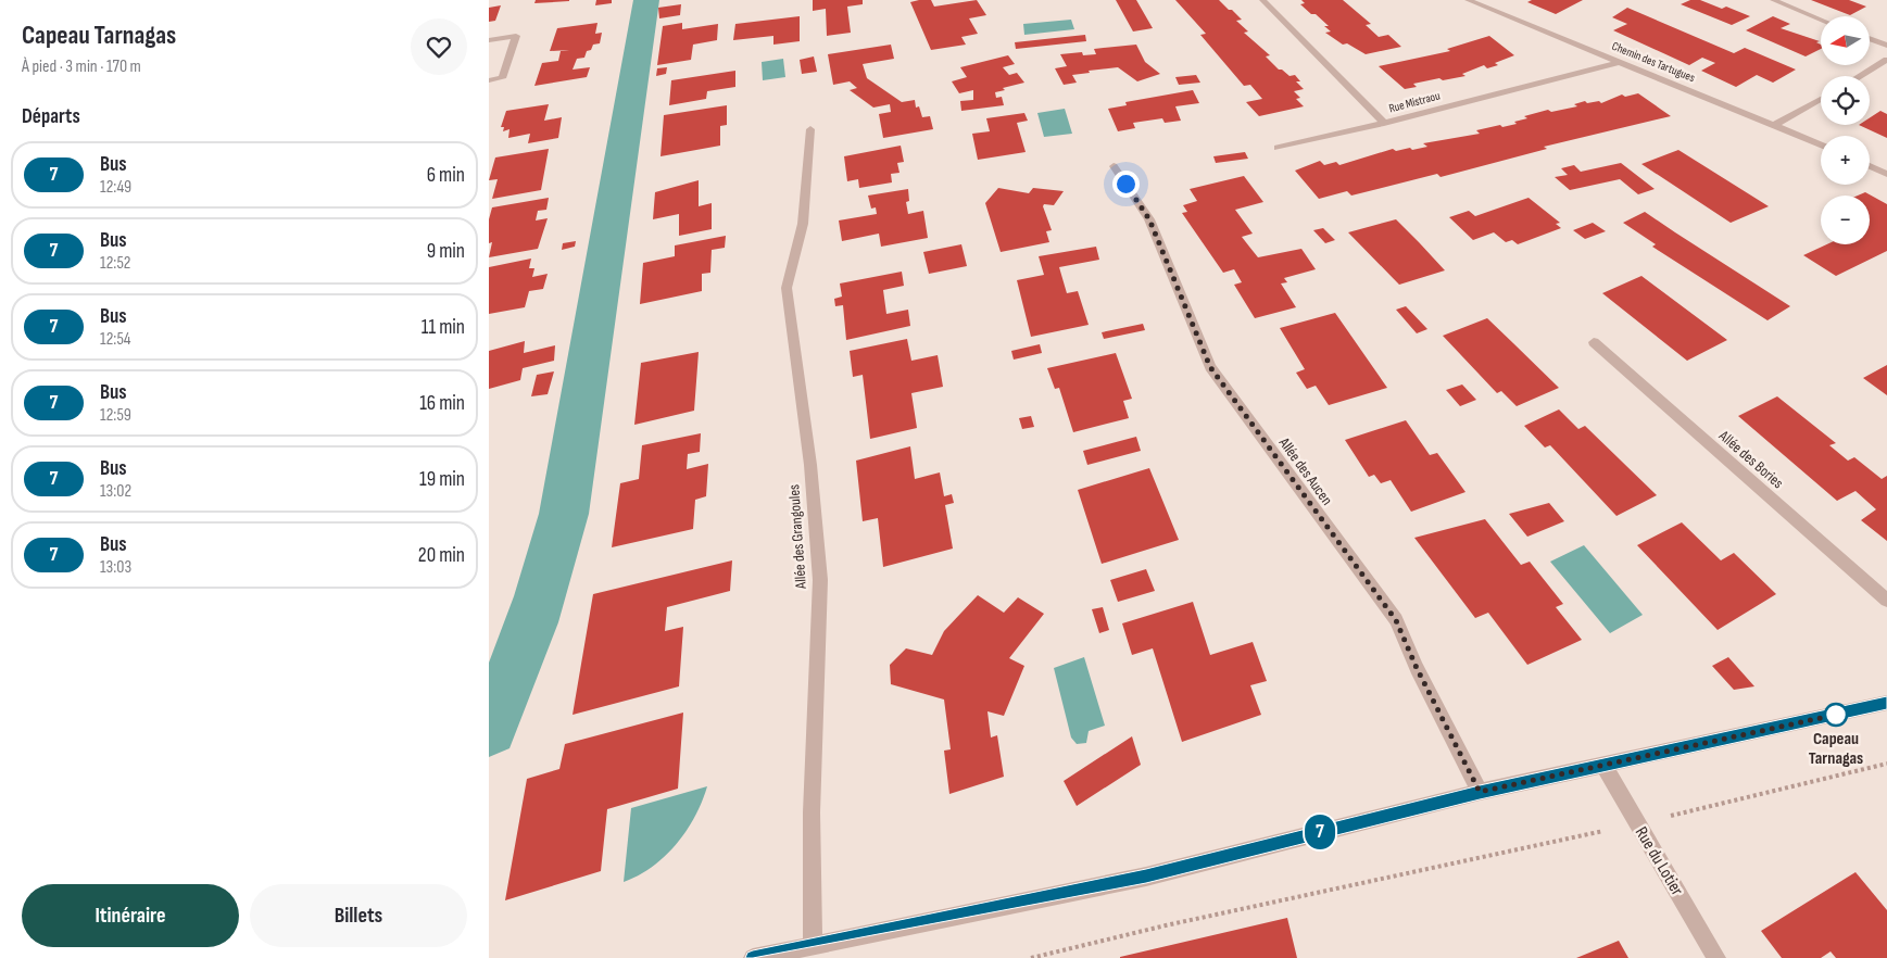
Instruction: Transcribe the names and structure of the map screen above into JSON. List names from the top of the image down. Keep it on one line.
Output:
{"streets":{"street":["Chemin des Tartugues","Rue Mistraou","Allée des Bories","Allée des Aucen","Allée des Grangoules","Rue du Lotier"]},"crossings":[["Chemin des Tartugues","Rue Mistraou"]],"places":["Capeau Tarnagas"],"lines":["bus line 7"],"north":"left","page":{"heading":[["Capeau Tarnagas","À pied · 3 min · 170 m"],"Départs"],"on_map":"7","map_buttons":["+","−"],"list":[{"mark":"7","name":"Bus","note":"12:49","value":"6 min"},{"mark":"7","name":"Bus","note":"12:52","value":"9 min"},{"mark":"7","name":"Bus","note":"12:54","value":"11 min"},{"mark":"7","name":"Bus","note":"12:59","value":"16 min"},{"mark":"7","name":"Bus","note":"13:02","value":"19 min"},{"mark":"7","name":"Bus","note":"13:03","value":"20 min"}],"buttons":["Itinéraire","Billets"]}}
